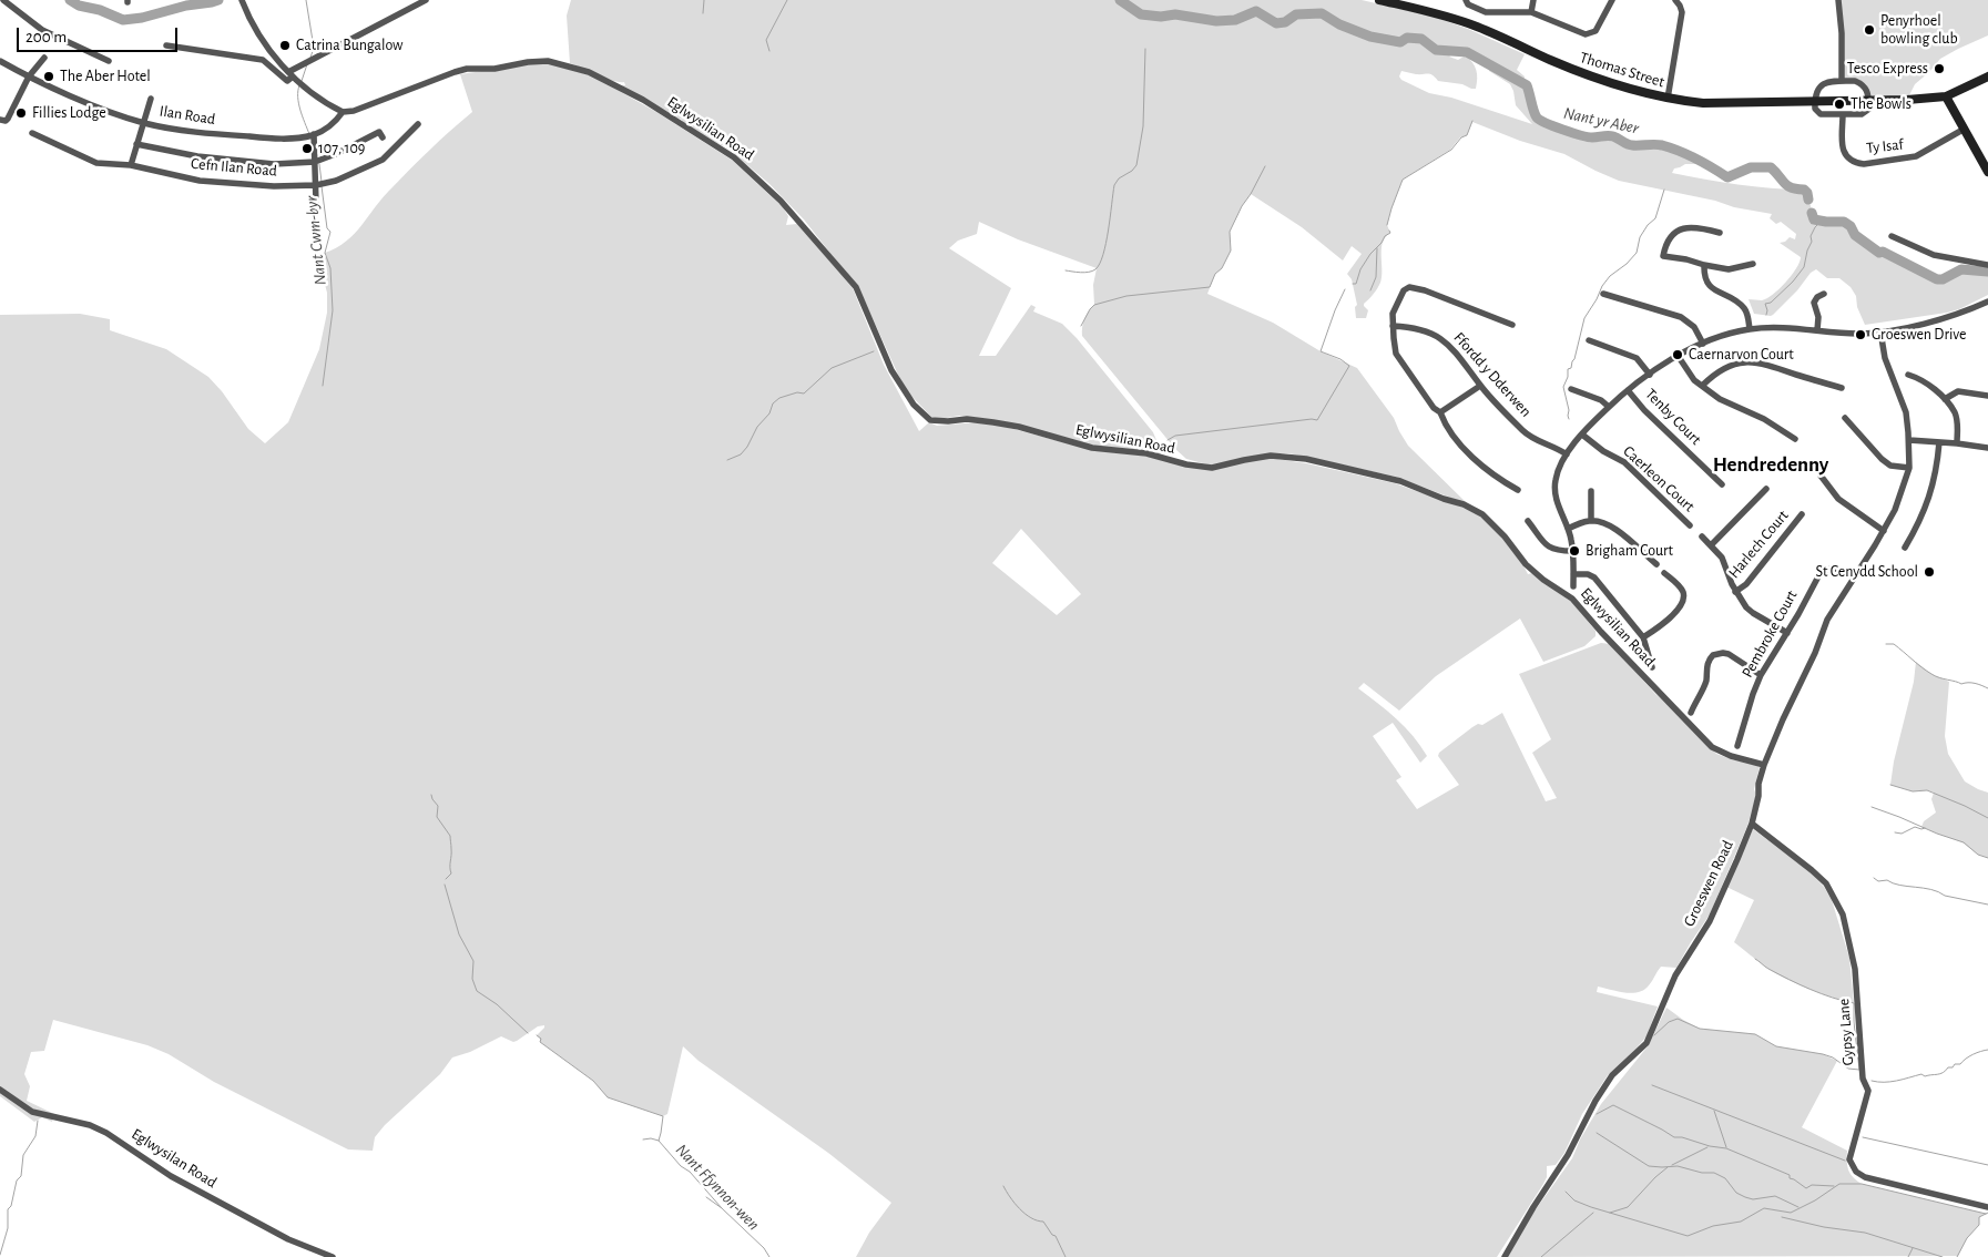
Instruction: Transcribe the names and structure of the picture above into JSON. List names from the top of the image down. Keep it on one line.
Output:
{"streets":{"main road":["Thomas Street"],"street":["Ilan Road","Eglwysilian Road","Ty Isaf","Cefn Ilan Road","Ffordd y Dderwen","Tenby Court","Caerleon Court","Harlech Court","Pembroke Court","Groeswen Road","Gypsy Lane","Eglwysilan Road"]},"crossings":[["Ilan Road","Eglwysilian Road"],["Eglwysilian Road","Groeswen Road"],["Pembroke Court","Groeswen Road"],["Groeswen Road","Gypsy Lane"]],"districts":["Hendredenny"],"water":["Nant yr Aber","Nant Cwm-byr","Nant Ffynnon-wen"],"places":["Penyrhoel bowling club","Catrina Bungalow","Tesco Express","The Aber Hotel","The Bowls","Fillies Lodge","107, 109","Groeswen Drive","Caernarvon Court","Brigham Court","St Cenydd School"],"scale_bar":"200 m"}
